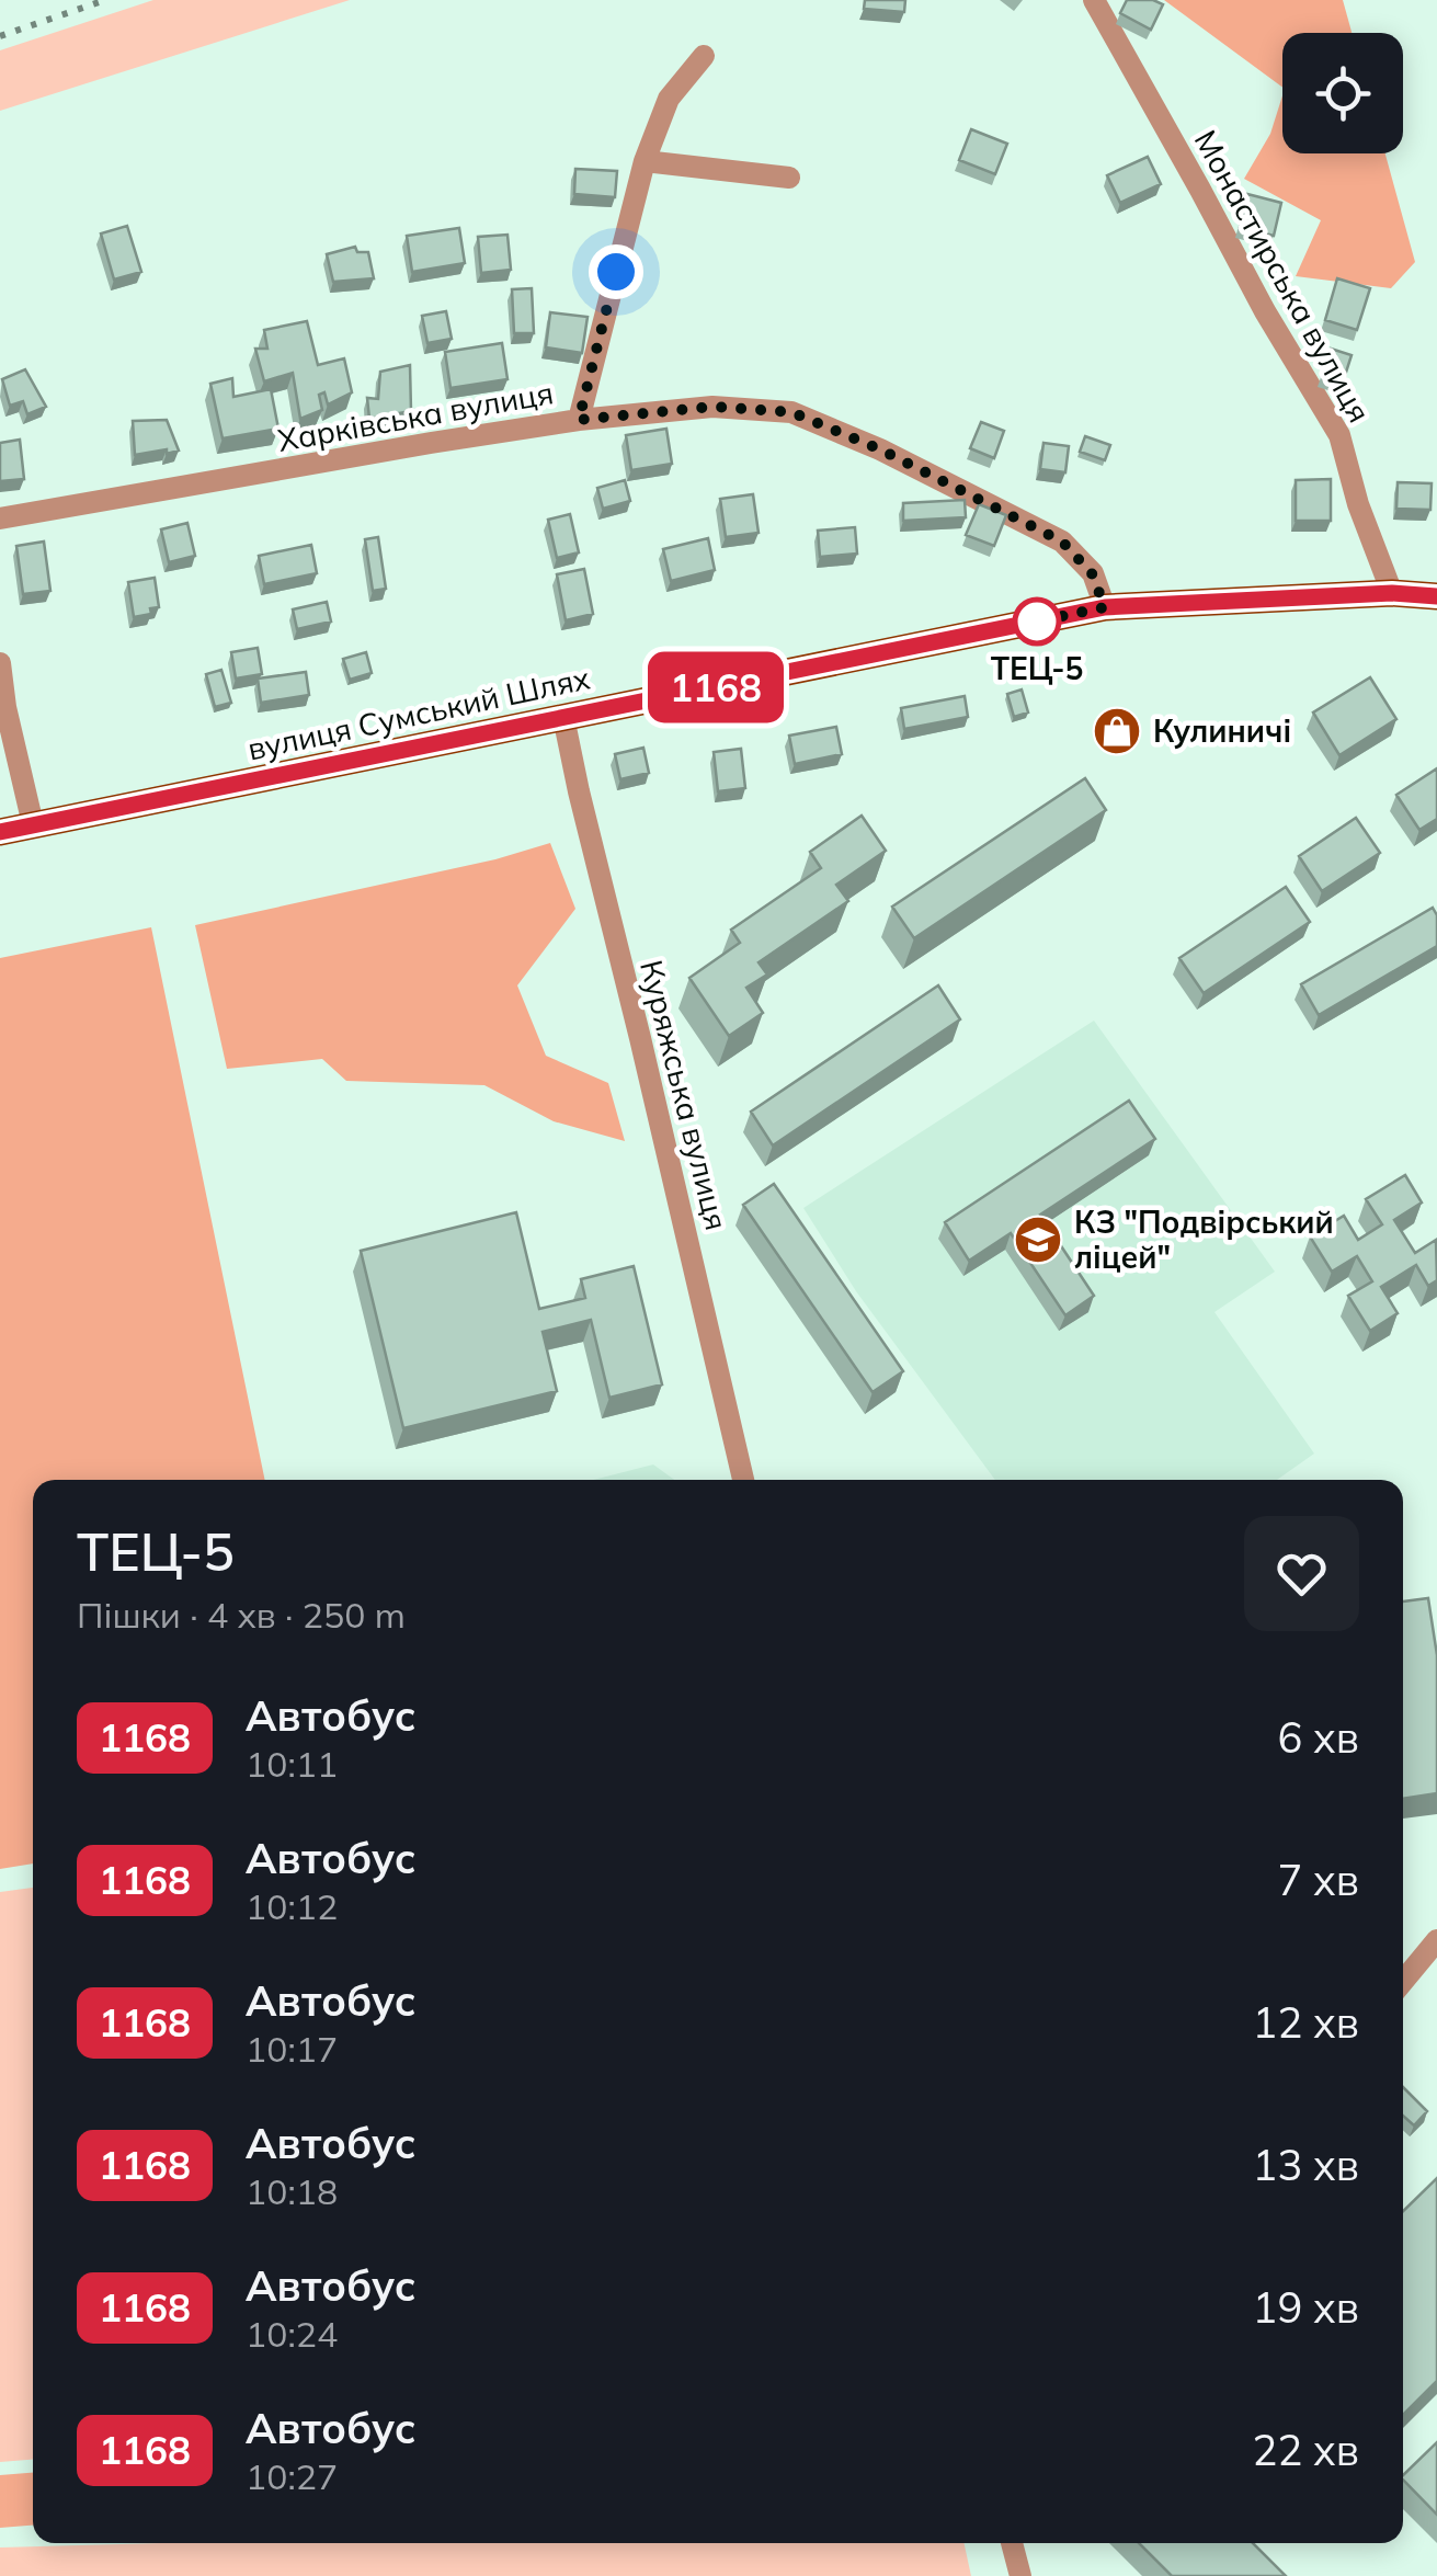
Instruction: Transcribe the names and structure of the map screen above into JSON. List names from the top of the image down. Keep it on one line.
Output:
{"streets":{"main road":["вулиця Сумський Шлях"],"street":["Монастирська вулиця","Харківська вулиця","Куряжська вулиця"]},"crossings":[["Монастирська вулиця","вулиця Сумський Шлях"],["Харківська вулиця","вулиця Сумський Шлях"],["вулиця Сумський Шлях","Куряжська вулиця"]],"places":{"other":["ТЕЦ-5"],"shop":["Кулиничі"],"school or university":["КЗ \"Подвірський ліцей\""]},"lines":["bus line 1168"],"page":{"on_map":"1168","heading":["ТЕЦ-5","Пішки · 4 хв · 250 m"],"list":[{"mark":"1168","name":"Автобус","note":"10:11","value":"6 хв"},{"mark":"1168","name":"Автобус","note":"10:12","value":"7 хв"},{"mark":"1168","name":"Автобус","note":"10:17","value":"12 хв"},{"mark":"1168","name":"Автобус","note":"10:18","value":"13 хв"},{"mark":"1168","name":"Автобус","note":"10:24","value":"19 хв"},{"mark":"1168","name":"Автобус","note":"10:27","value":"22 хв"}]}}
